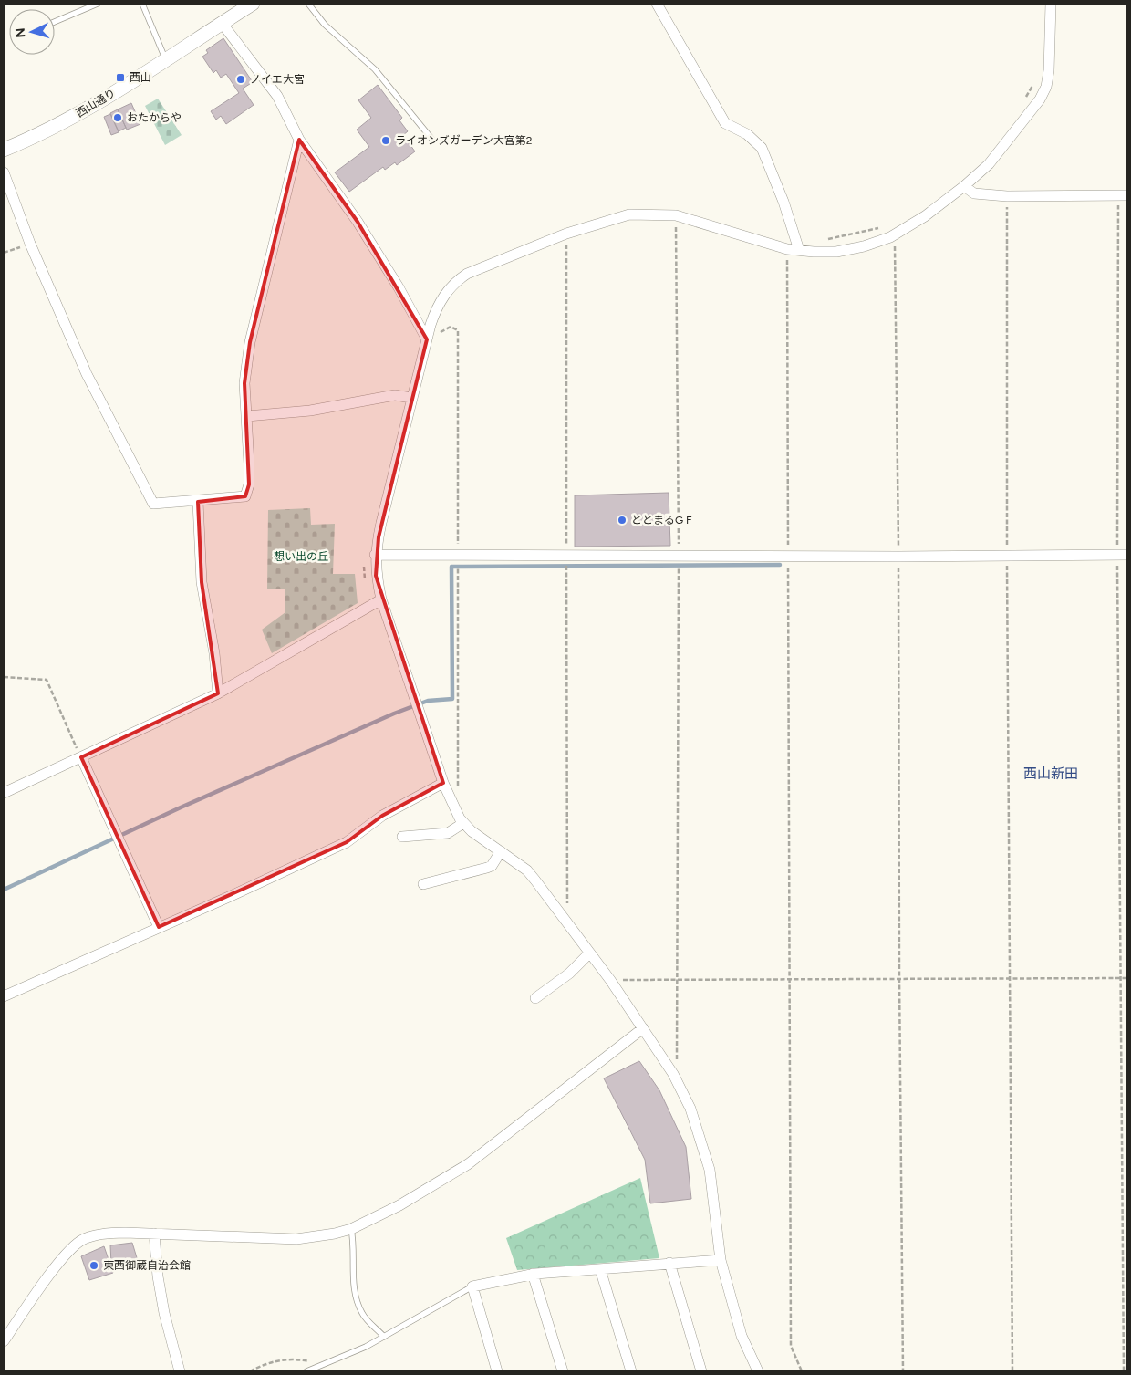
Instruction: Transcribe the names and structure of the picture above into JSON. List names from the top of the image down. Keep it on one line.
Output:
{"streets":{"street":["西山通り"]},"districts":["西山新田"],"parks":["想い出の丘"],"places":{"transit":["西山"],"other":["ノイエ大宮","おたからや","ライオンズガーデン大宮第2","ととまるG F","東西御蔵自治会館"]},"north":"left"}
